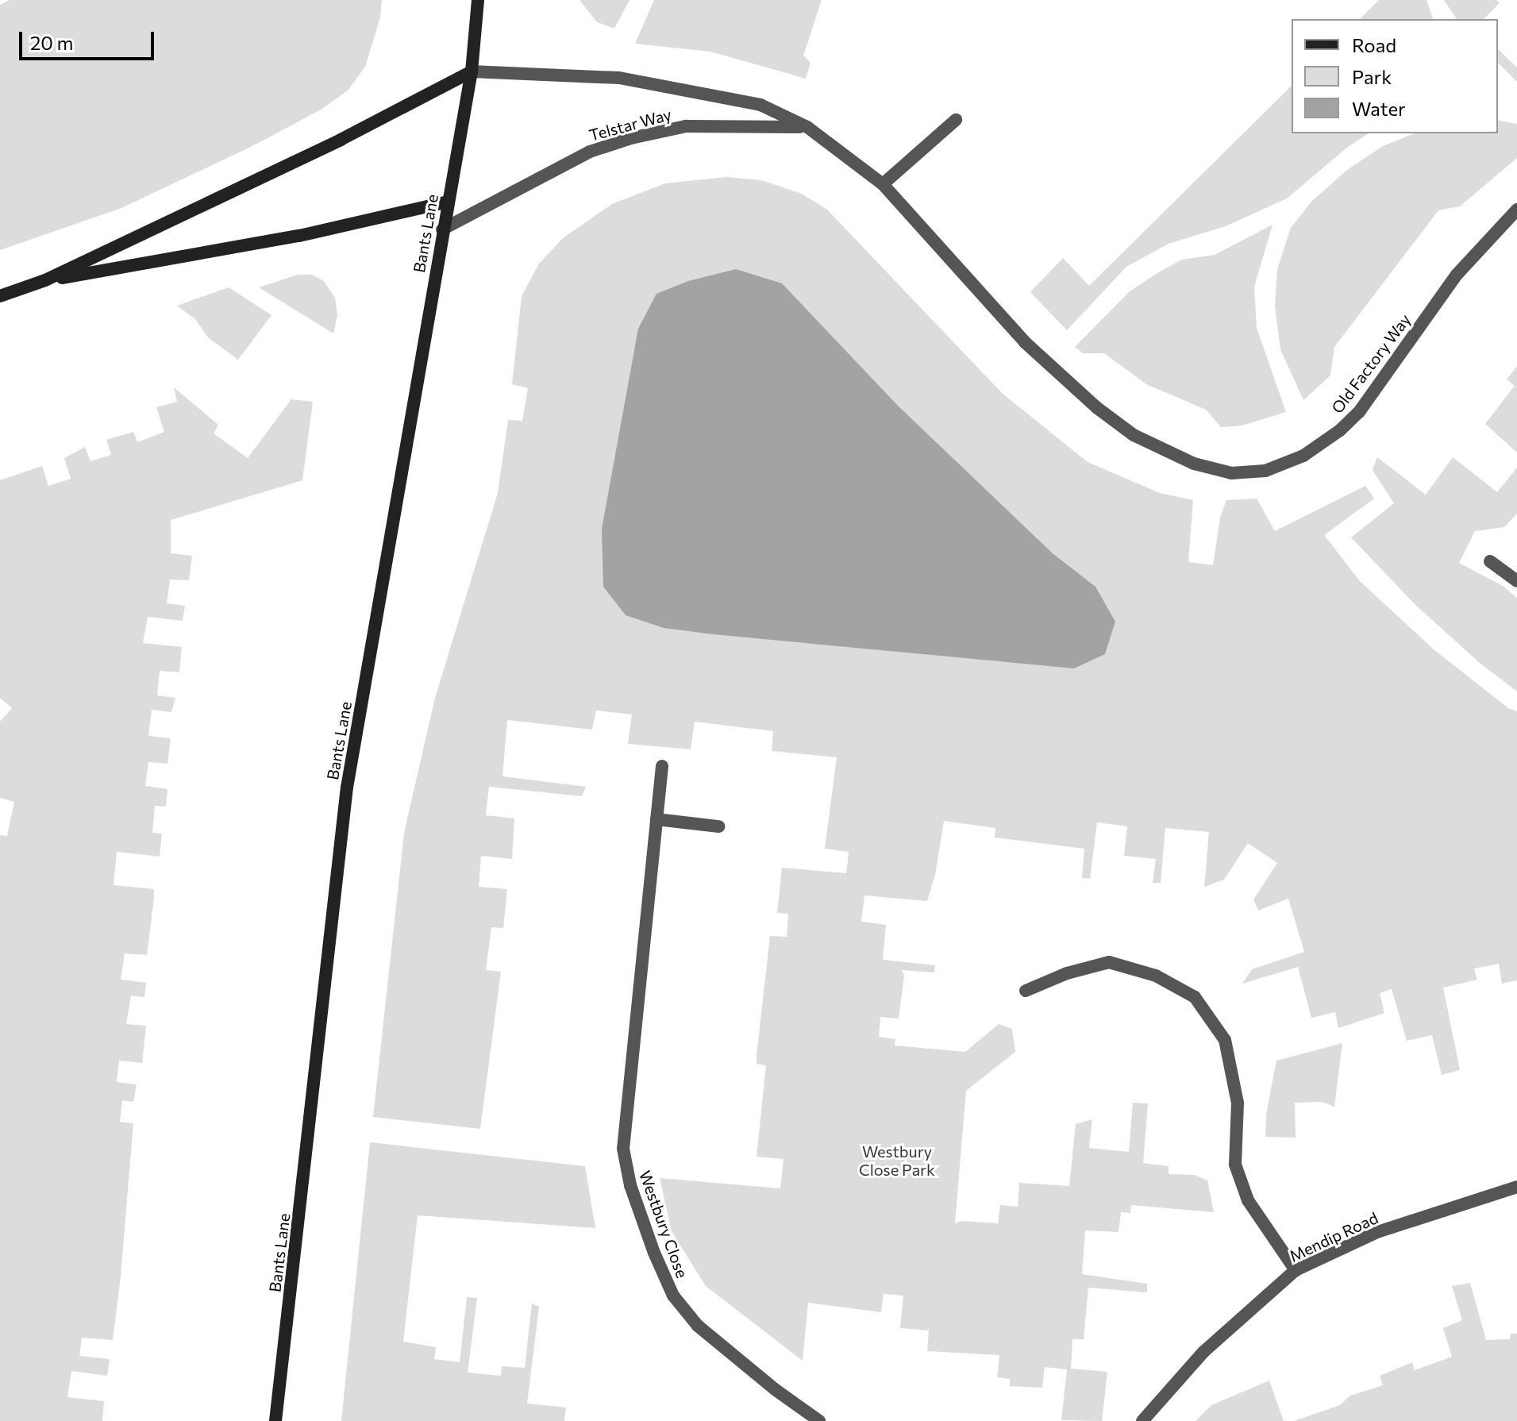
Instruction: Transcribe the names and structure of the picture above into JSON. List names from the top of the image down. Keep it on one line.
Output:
{"streets":{"street":["Telstar Way","Bants Lane","Old Factory Way","Westbury Close","Mendip Road"]},"crossings":[["Telstar Way","Bants Lane"],["Telstar Way","Old Factory Way"]],"parks":["Westbury Close Park"],"legend":["Road","Park","Water"],"scale_bar":"20 m"}
